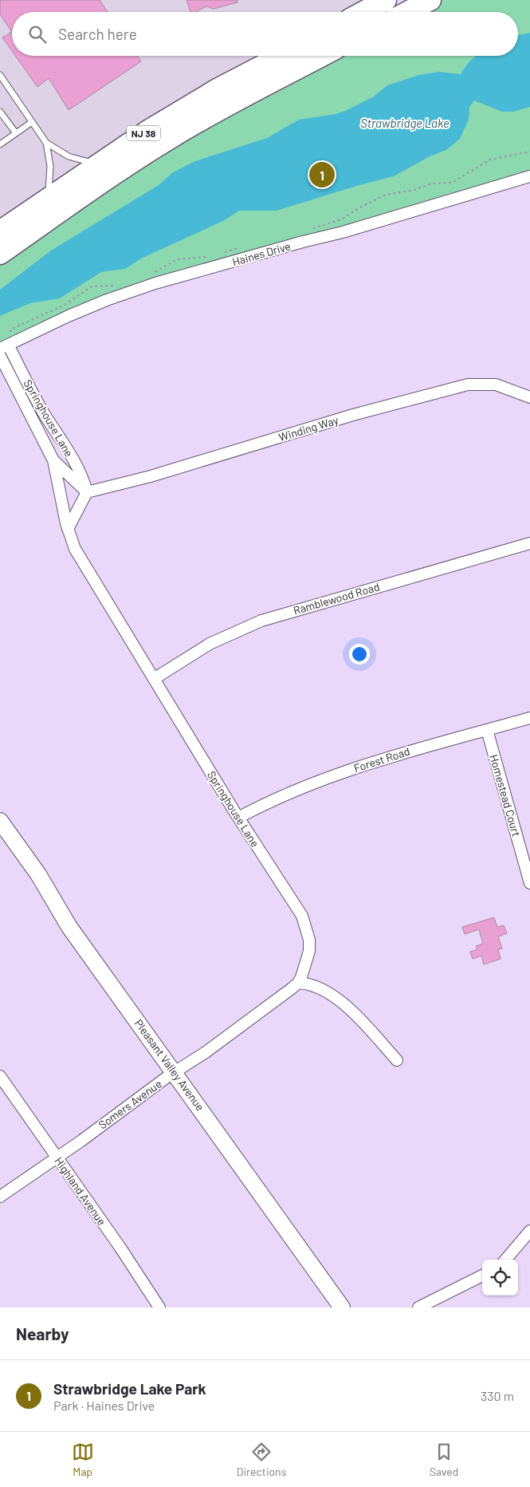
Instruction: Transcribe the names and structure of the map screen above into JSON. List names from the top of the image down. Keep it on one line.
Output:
{"streets":{"highway":["NJ 38"],"street":["Haines Drive","Springhouse Lane","Winding Way","Ramblewood Road","Forest Road","Homestead Court","Pleasant Valley Avenue","Somers Avenue","Highland Avenue"]},"crossings":[["Haines Drive","Springhouse Lane"],["Springhouse Lane","Winding Way"],["Springhouse Lane","Ramblewood Road"],["Springhouse Lane","Forest Road"],["Springhouse Lane","Somers Avenue"],["Forest Road","Homestead Court"],["Pleasant Valley Avenue","Somers Avenue"],["Somers Avenue","Highland Avenue"]],"water":["Strawbridge Lake"],"page":{"search":"Search here","pins":"1","heading":"Nearby","list":[{"mark":"1","name":"Strawbridge Lake Park","note":"Park · Haines Drive","value":"330 m"}],"nav":["Map","Directions","Saved"]}}
